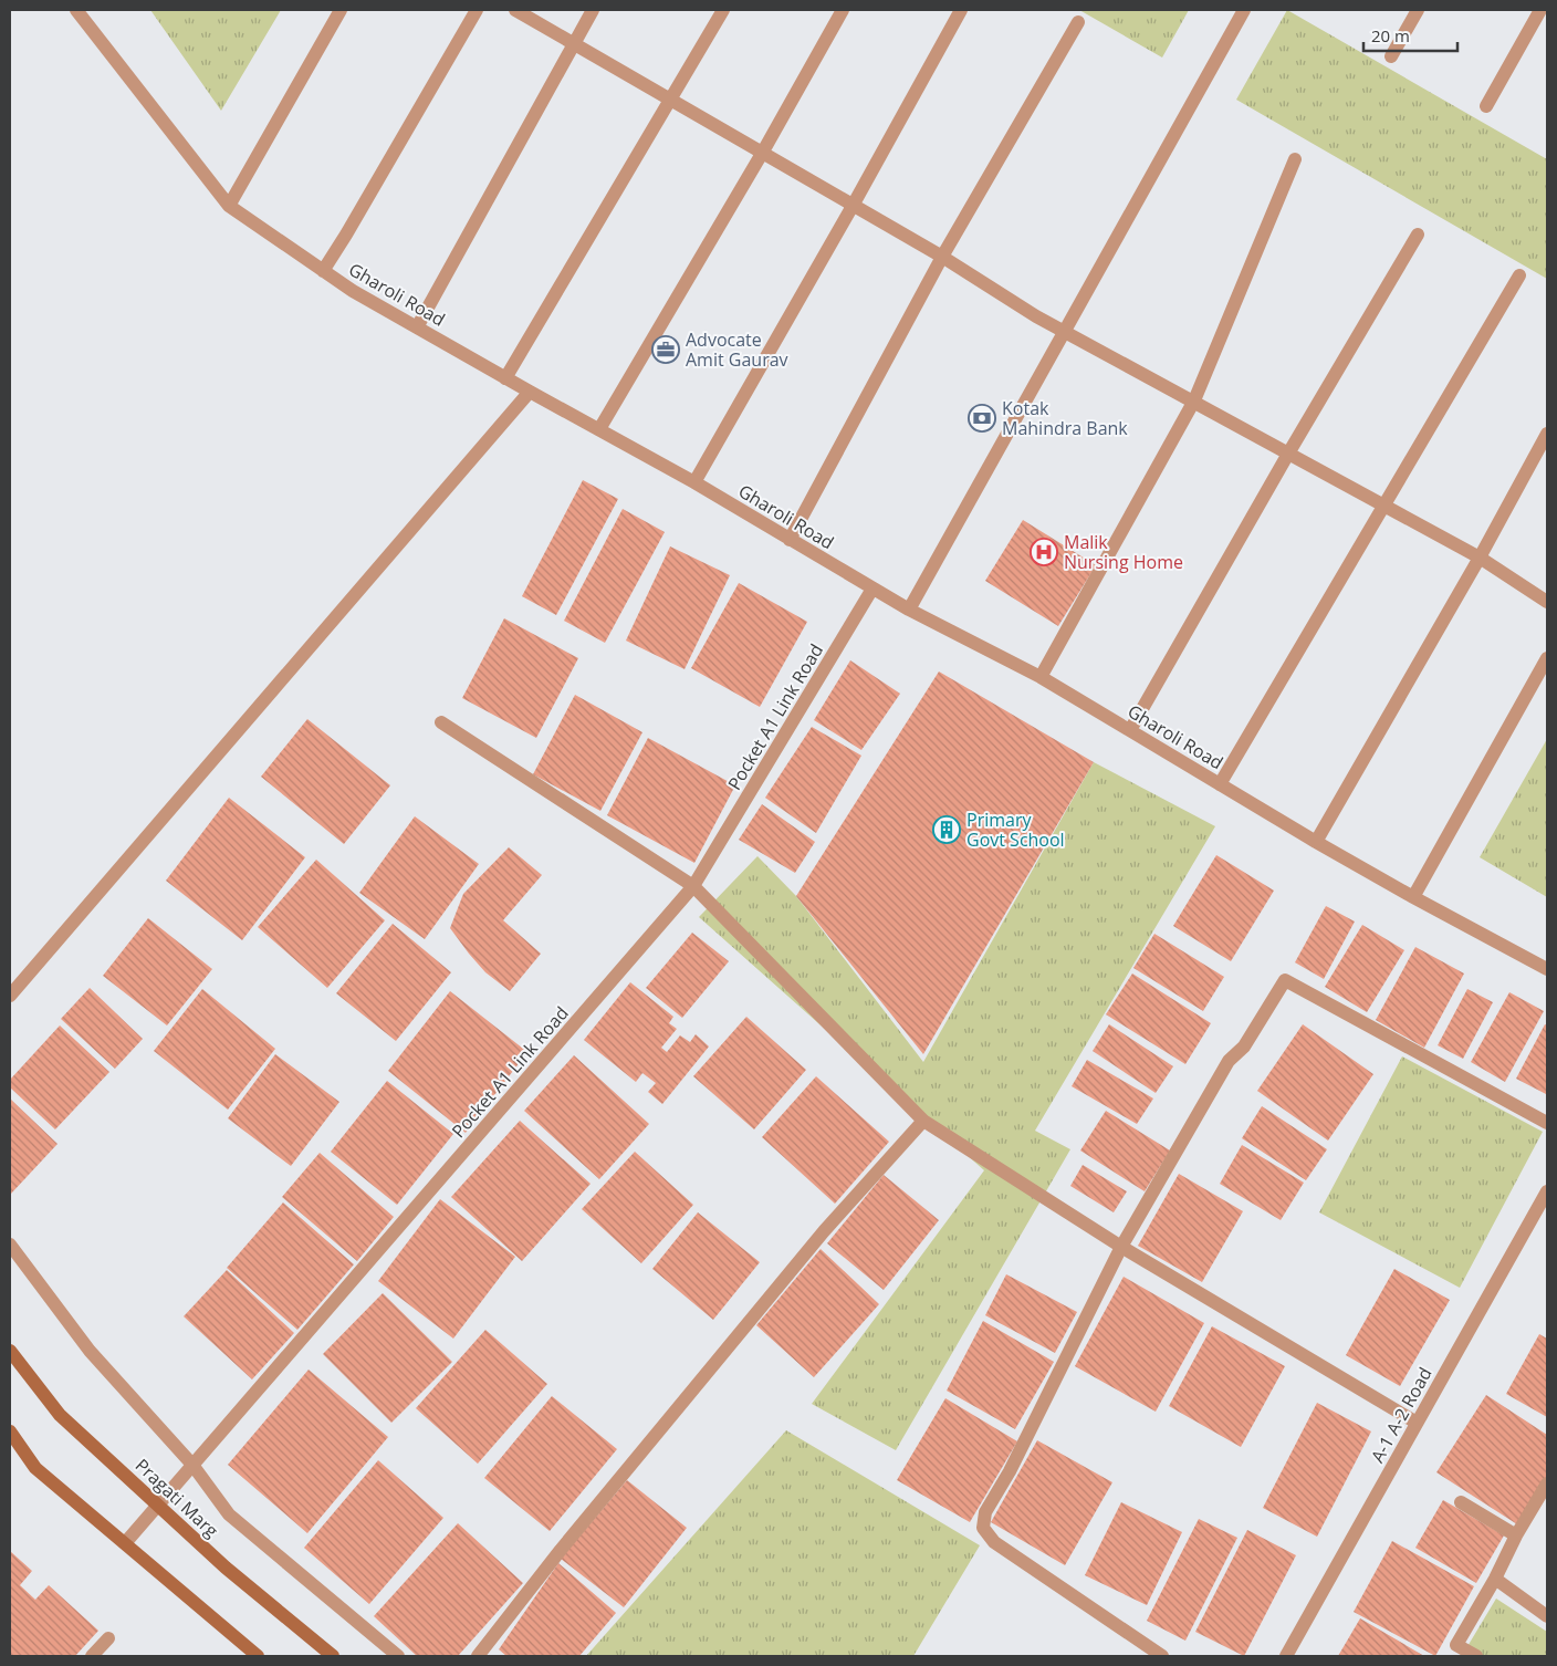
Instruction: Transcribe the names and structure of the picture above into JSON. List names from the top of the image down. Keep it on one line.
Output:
{"streets":{"main road":["Pragati Marg"],"street":["Gharoli Road","Pocket A1 Link Road","A-1 A-2 Road"]},"crossings":[["Gharoli Road","Pocket A1 Link Road"],["Pocket A1 Link Road","Pragati Marg"]],"places":{"office":["Advocate Amit Gaurav"],"bank":["Kotak Mahindra Bank"],"hospital":["Malik Nursing Home"],"building":["Primary Govt School"]},"scale_bar":"20 m"}
